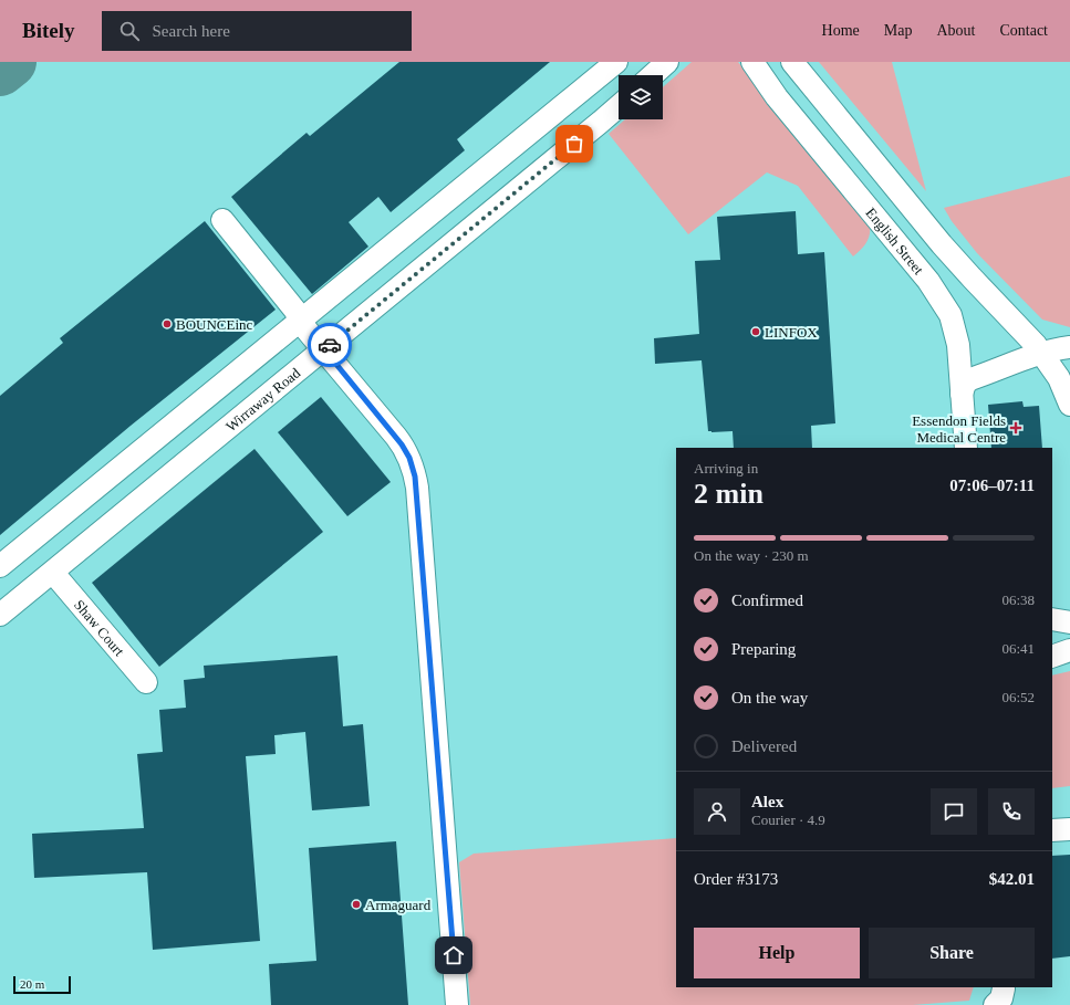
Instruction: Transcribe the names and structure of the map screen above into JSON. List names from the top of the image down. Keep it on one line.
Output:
{"streets":{"street":["English Street","Wirraway Road","Shaw Court"]},"crossings":[["Wirraway Road","Shaw Court"]],"places":{"other":["BOUNCEinc","LINFOX","Armaguard"],"health":["Essendon Fields Medical Centre"]},"scale_bar":"20 m","page":{"header":"Bitely","search":"Search here","nav":["Home","Map","About","Contact"],"heading":["2 min","Arriving in","07:06–07:11"],"panel":["Alex","Courier · 4.9","Order #3173","$42.01"],"bar":"On the way · 230 m","list":[["Confirmed","06:38"],["Preparing","06:41"],["On the way","06:52"],"Delivered"],"buttons":["Help","Share"],"scale":"20 m"}}
